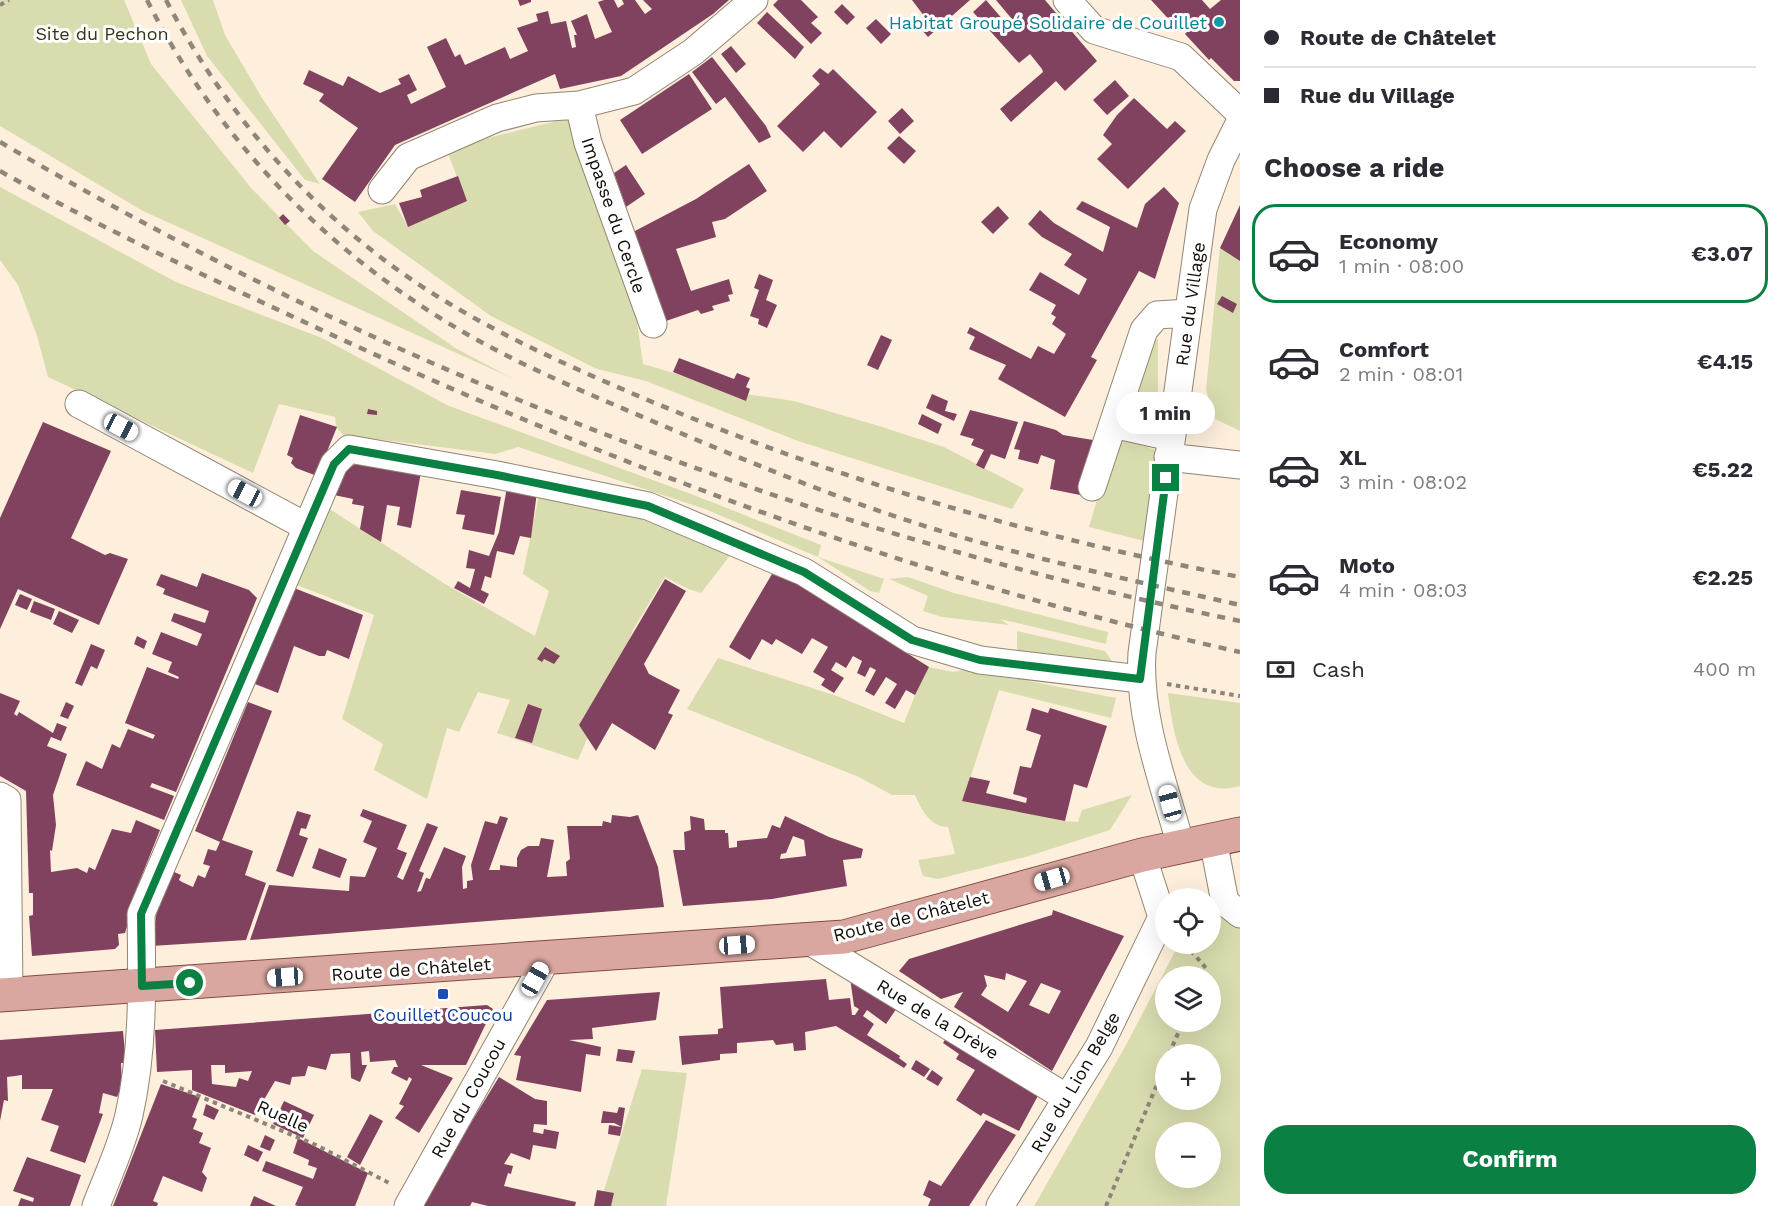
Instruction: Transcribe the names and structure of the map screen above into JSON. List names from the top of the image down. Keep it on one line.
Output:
{"streets":{"main road":["Route de Châtelet"],"street":["Impasse du Cercle","Rue du Village","Rue de la Drève","Rue du Lion Belge","Rue du Coucou"],"path":["Ruelle"]},"crossings":[["Rue du Village","Route de Châtelet"],["Route de Châtelet","Rue de la Drève"],["Route de Châtelet","Rue du Lion Belge"],["Route de Châtelet","Rue du Coucou"],["Rue de la Drève","Rue du Lion Belge"],["Rue du Coucou","Ruelle"]],"parks":["Site du Pechon"],"places":{"other":["Habitat Groupé Solidaire de Couillet"],"transit":["Couillet Coucou"]},"page":{"banner":["Route de Châtelet","Rue du Village"],"heading":"Choose a ride","list":[{"name":"Economy","note":"1 min · 08:00","value":"€3.07"},{"name":"Comfort","note":"2 min · 08:01","value":"€4.15"},{"name":"XL","note":"3 min · 08:02","value":"€5.22"},{"name":"Moto","note":"4 min · 08:03","value":"€2.25"}],"bubble":"1 min","pay":["Cash","400 m"],"map_buttons":["+","−"],"buttons":"Confirm"}}
